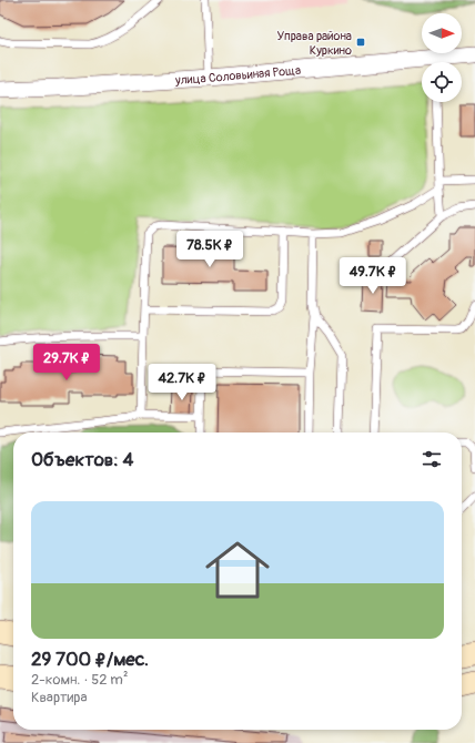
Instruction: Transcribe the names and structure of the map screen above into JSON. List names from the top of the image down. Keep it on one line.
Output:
{"streets":{"street":["улица Соловьиная Роща"]},"places":{"transit":["Управа района Куркино"]},"north":"right","page":{"price":["78.5K ₽","49.7K ₽","29.7K ₽","42.7K ₽"],"heading":"Объектов: 4","list":[{"name":"29 700 ₽/мес.","note":"2-комн. · 52 m² · Квартира"}]}}
